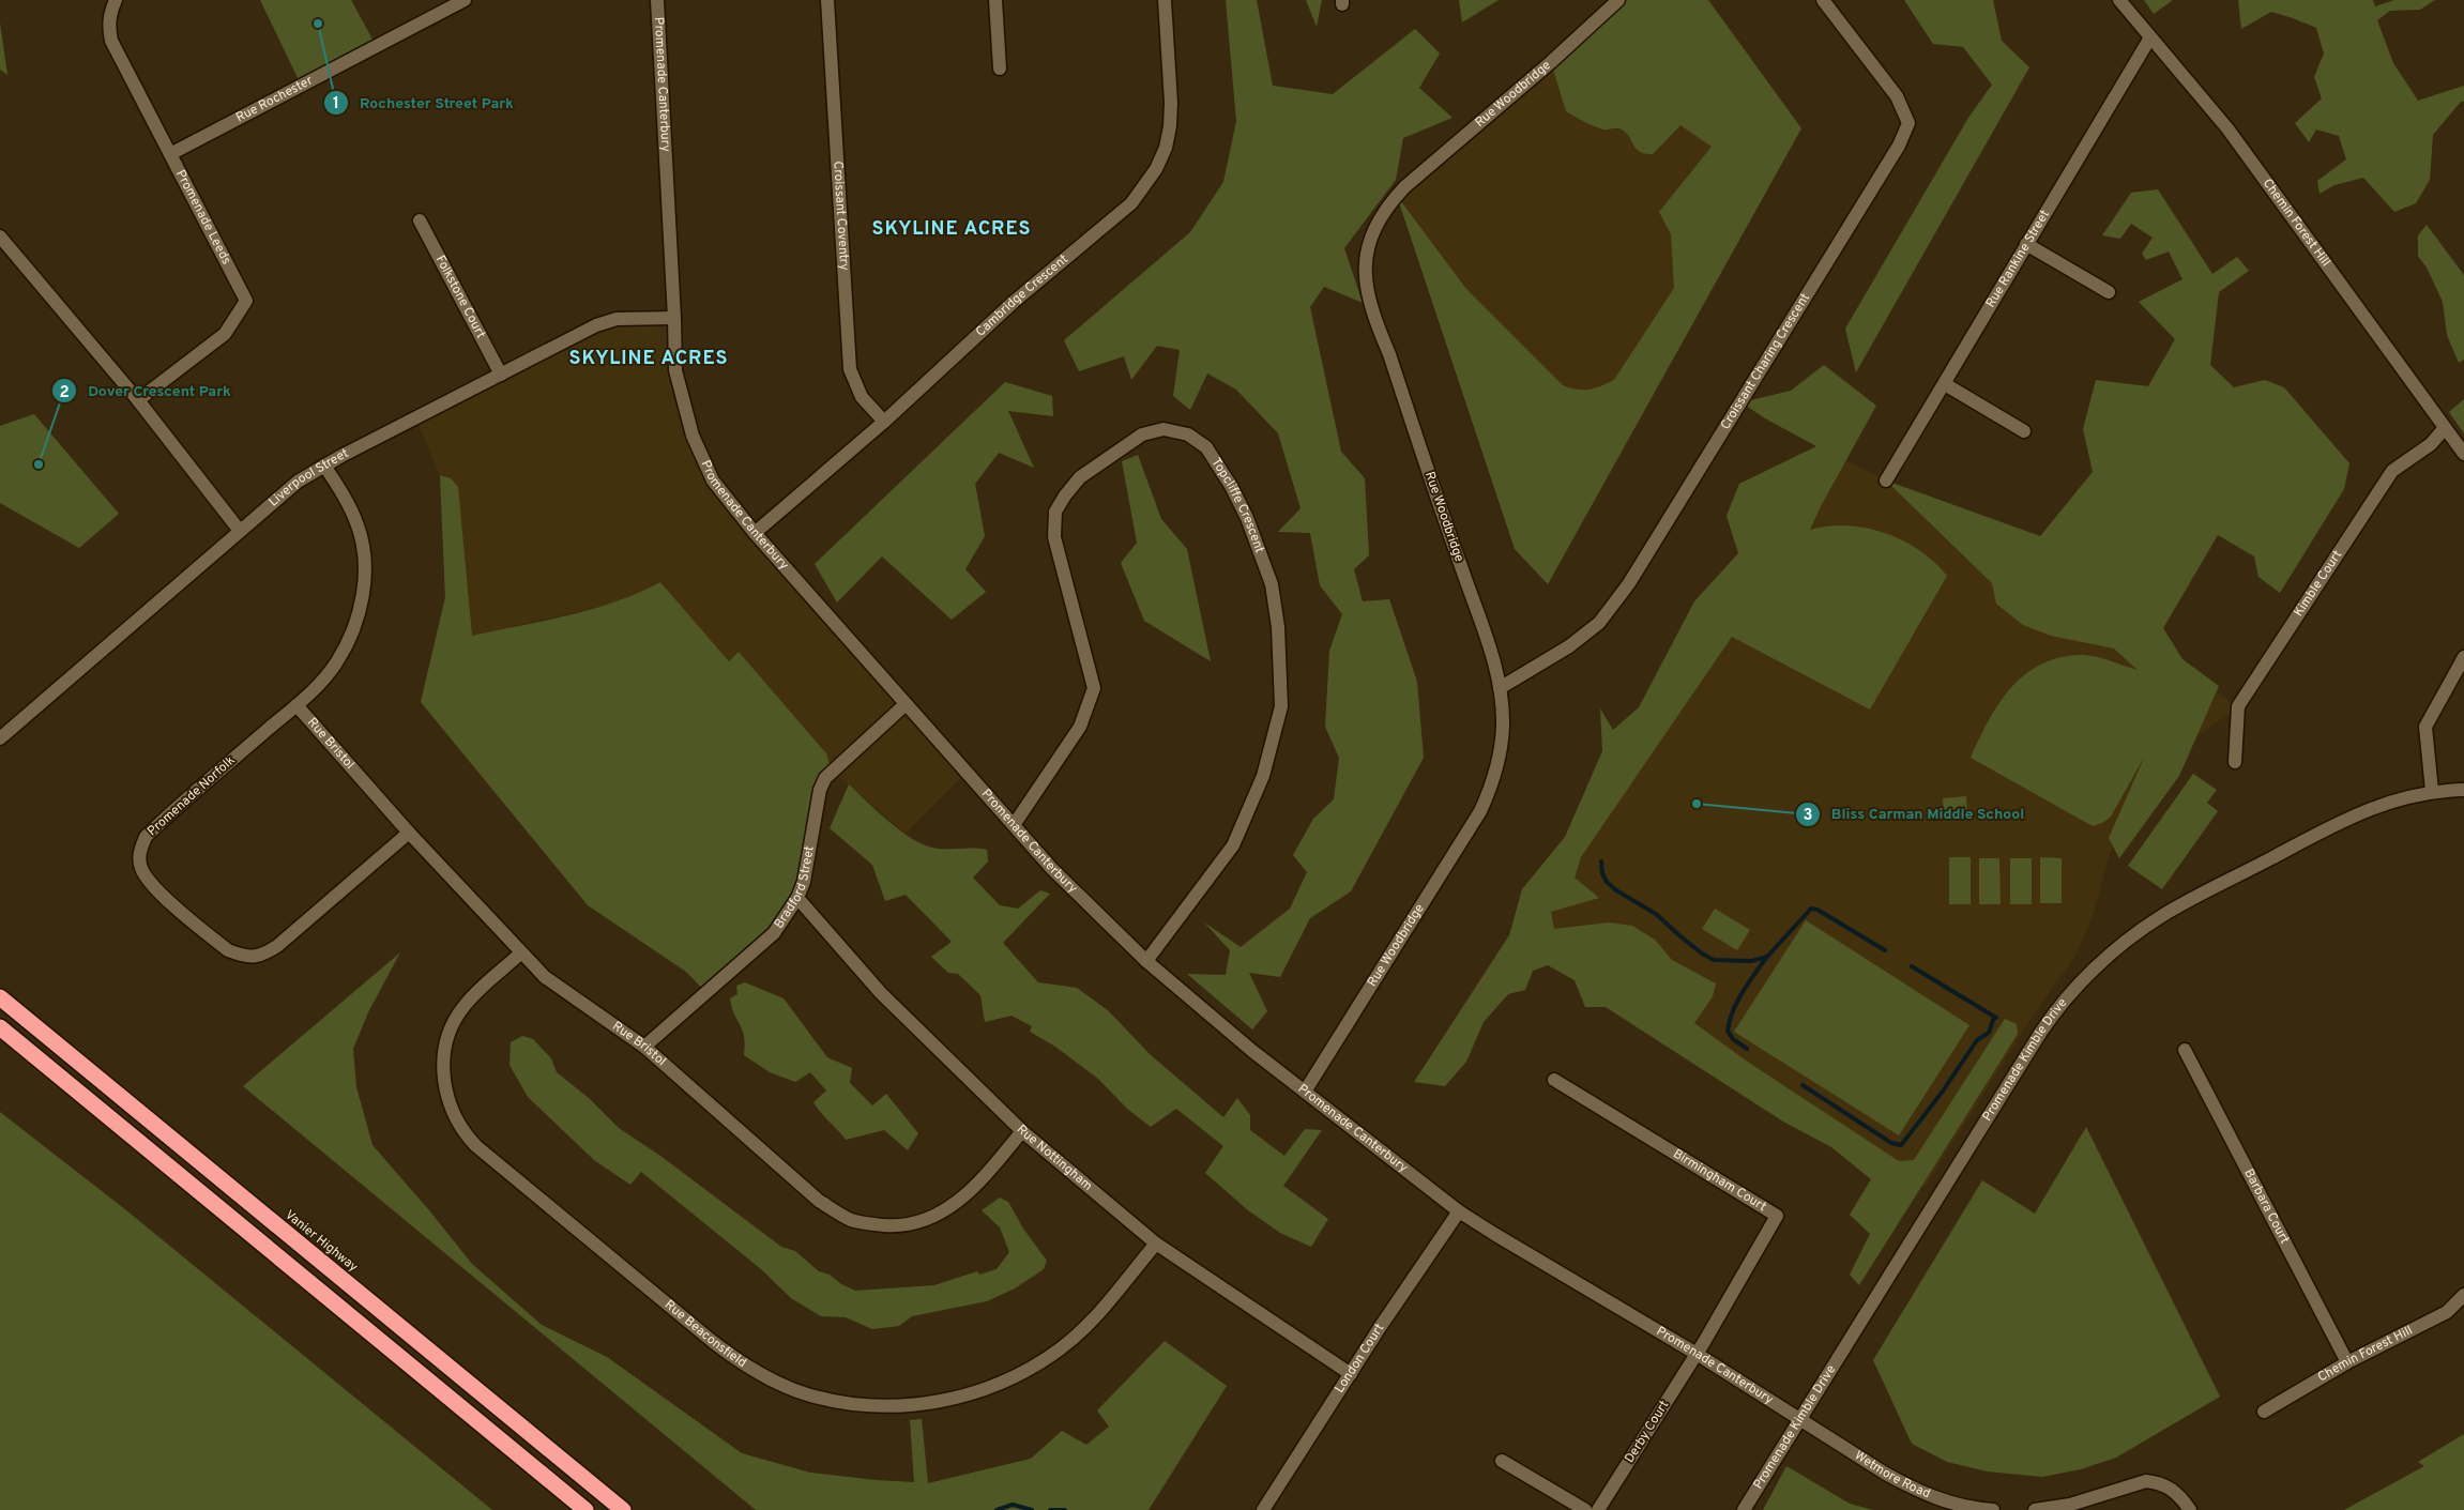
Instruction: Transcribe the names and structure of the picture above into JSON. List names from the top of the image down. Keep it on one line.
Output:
{"streets":{"highway":["Vanier Highway"],"street":["Promenade Canterbury","Rue Woodbridge","Rue Rochester","Croissant Coventry","Promenade Leeds","Chemin Forest Hill","Rue Rankine Street","Cambridge Crescent","Folkstone Court","Croissant Charing Crescent","Liverpool Street","Topcliffe Crescent","Kimble Court","Rue Bristol","Promenade Norfolk","Bradford Street","Promenade Kimble Drive","Rue Nottingham","Birmingham Court","Barbara Court","Rue Beaconsfield","London Court","Derby Court","Wetmore Road"]},"crossings":[["Promenade Canterbury","Rue Woodbridge"],["Promenade Canterbury","Cambridge Crescent"],["Promenade Canterbury","Liverpool Street"],["Promenade Canterbury","Topcliffe Crescent"],["Promenade Canterbury","Bradford Street"],["Promenade Canterbury","Promenade Kimble Drive"],["Promenade Canterbury","Birmingham Court"],["Promenade Canterbury","London Court"],["Promenade Canterbury","Derby Court"],["Promenade Canterbury","Wetmore Road"],["Rue Woodbridge","Croissant Charing Crescent"],["Rue Rochester","Promenade Leeds"],["Croissant Coventry","Cambridge Crescent"],["Chemin Forest Hill","Rue Rankine Street"],["Chemin Forest Hill","Kimble Court"],["Chemin Forest Hill","Barbara Court"],["Folkstone Court","Liverpool Street"],["Liverpool Street","Promenade Norfolk"],["Rue Bristol","Promenade Norfolk"],["Rue Bristol","Bradford Street"],["Rue Bristol","Rue Nottingham"],["Rue Bristol","Rue Beaconsfield"],["Bradford Street","Rue Nottingham"],["Promenade Kimble Drive","Wetmore Road"],["Rue Nottingham","Rue Beaconsfield"],["Rue Nottingham","London Court"],["Birmingham Court","Derby Court"]],"districts":["SKYLINE ACRES","SKYLINE ACRES"],"places":["Rochester Street Park","Dover Crescent Park","Bliss Carman Middle School"]}
